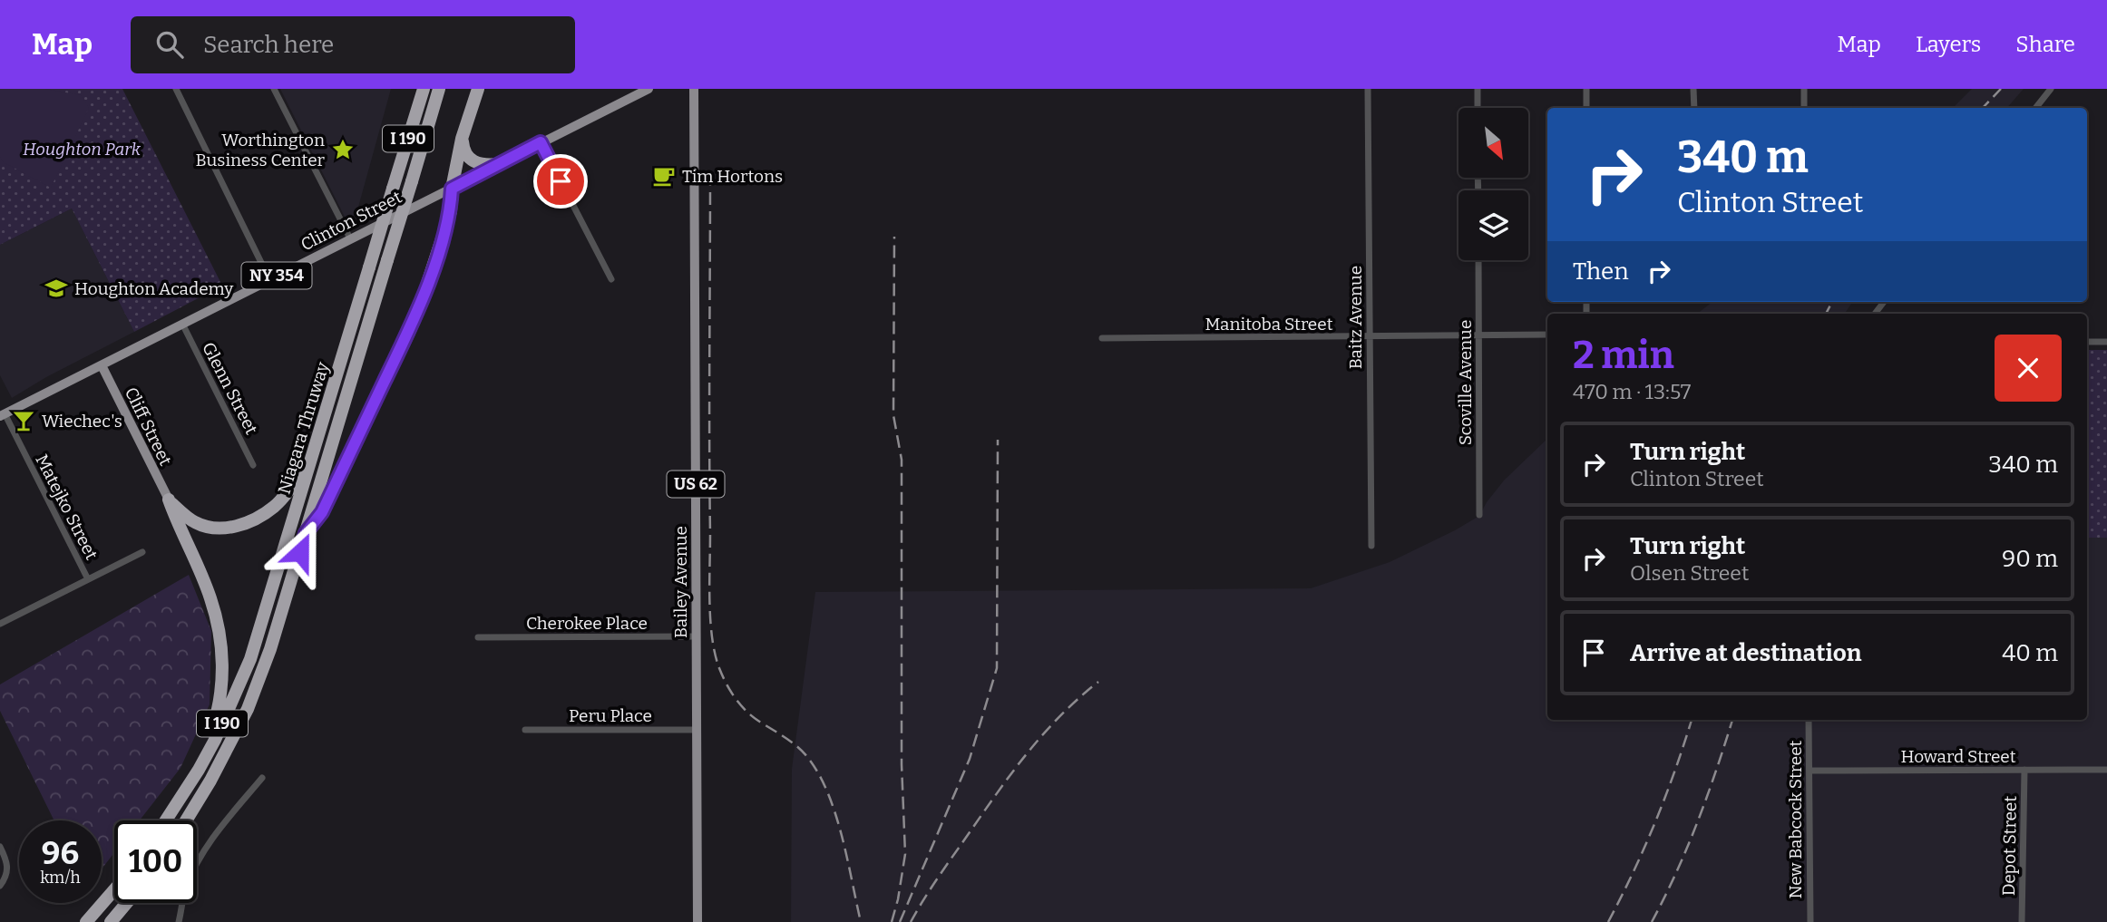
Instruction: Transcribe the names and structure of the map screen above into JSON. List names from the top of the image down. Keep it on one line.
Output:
{"streets":{"highway":["I 190","Niagara Thruway"],"main road":["Clinton Street","NY 354","Cliff Street","US 62","Bailey Avenue"],"street":["Baitz Avenue","Manitoba Street","Scoville Avenue","Glenn Street","Matejko Street","Cherokee Place","Peru Place","Howard Street","New Babcock Street","Depot Street"]},"crossings":[["Clinton Street","Glenn Street"],["Clinton Street","Cliff Street"],["Clinton Street","Matejko Street"],["Baitz Avenue","Manitoba Street"],["Manitoba Street","Scoville Avenue"],["Bailey Avenue","Cherokee Place"],["Bailey Avenue","Peru Place"],["Howard Street","New Babcock Street"],["Howard Street","Depot Street"]],"parks":["Houghton Park"],"places":{"place":["Worthington Business Center"],"cafe":["Tim Hortons"],"school or university":["Houghton Academy"],"bar":["Wiechec's"]},"north":"bottom right","page":{"header":"Map","search":"Search here","nav":["Map","Layers","Share"],"turn":["340 m","Clinton Street"],"then":"Then","heading":["2 min","470 m · 13:57"],"list":[{"name":"Turn right","note":"Clinton Street","value":"340 m"},{"name":"Turn right","note":"Olsen Street","value":"90 m"},{"name":"Arrive at destination","value":"40 m"}],"speed":"96 km/h","limit":"100"}}
